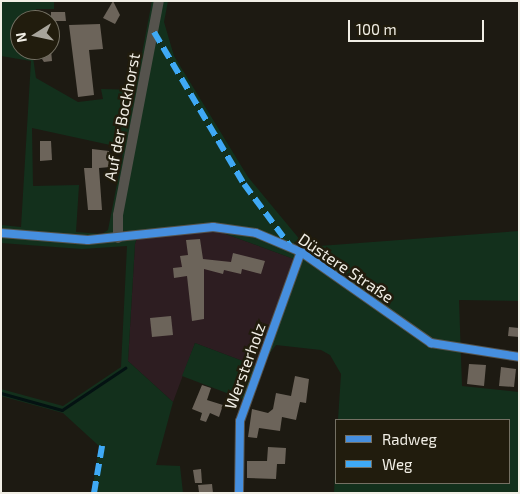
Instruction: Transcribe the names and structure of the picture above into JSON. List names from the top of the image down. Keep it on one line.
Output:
{"streets":{"street":["Auf der Bockhorst","Düstere Straße","Wersterholz"]},"crossings":[["Auf der Bockhorst","Düstere Straße"],["Düstere Straße","Wersterholz"]],"legend":["Radweg","Weg"],"scale_bar":"100 m","north":"left"}
